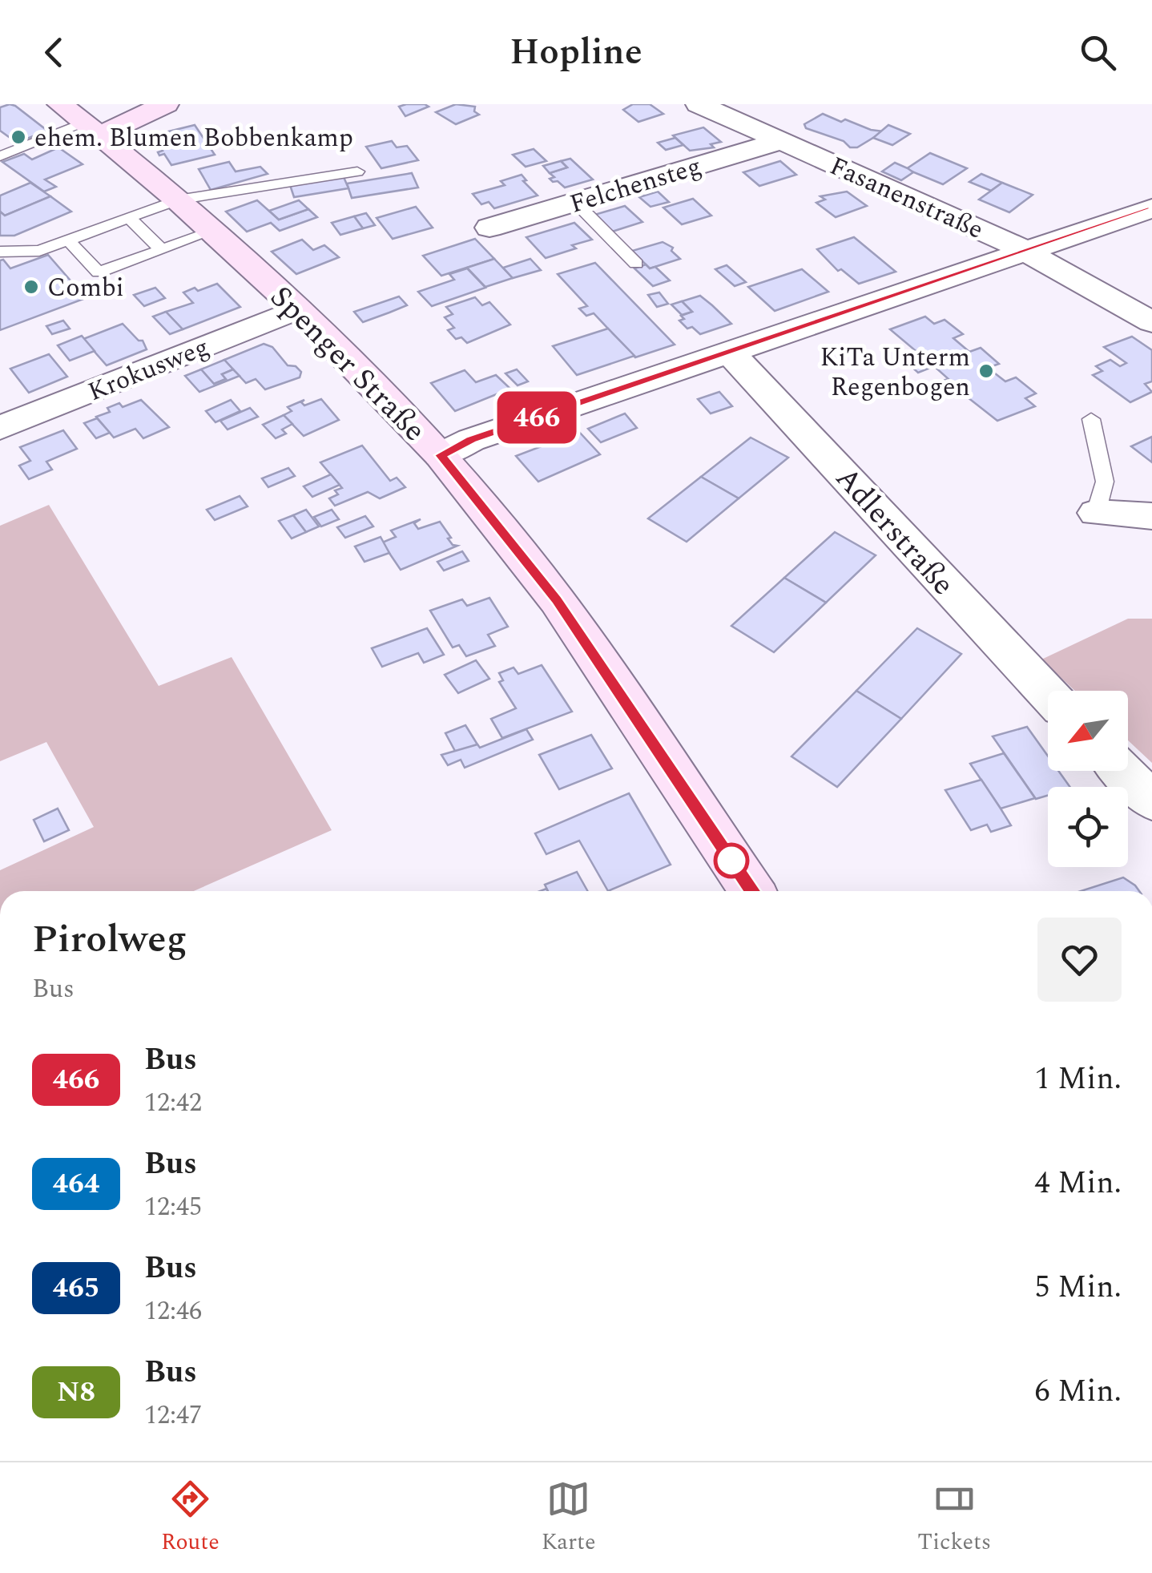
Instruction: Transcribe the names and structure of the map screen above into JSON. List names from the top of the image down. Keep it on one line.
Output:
{"streets":{"street":["Felchensteg","Fasanenstraße","Spenger Straße","Krokusweg","Adlerstraße"]},"crossings":[["Felchensteg","Fasanenstraße"],["Spenger Straße","Krokusweg"]],"places":["ehem. Blumen Bobbenkamp","Combi","KiTa Unterm Regenbogen"],"lines":["bus line 466"],"north":"bottom left","page":{"header":"Hopline","on_map":"466","heading":["Pirolweg","Bus"],"list":[{"mark":"466","name":"Bus","note":"12:42","value":"1 Min."},{"mark":"464","name":"Bus","note":"12:45","value":"4 Min."},{"mark":"465","name":"Bus","note":"12:46","value":"5 Min."},{"mark":"N8","name":"Bus","note":"12:47","value":"6 Min."}],"tabs":["Route","Karte","Tickets"]}}
